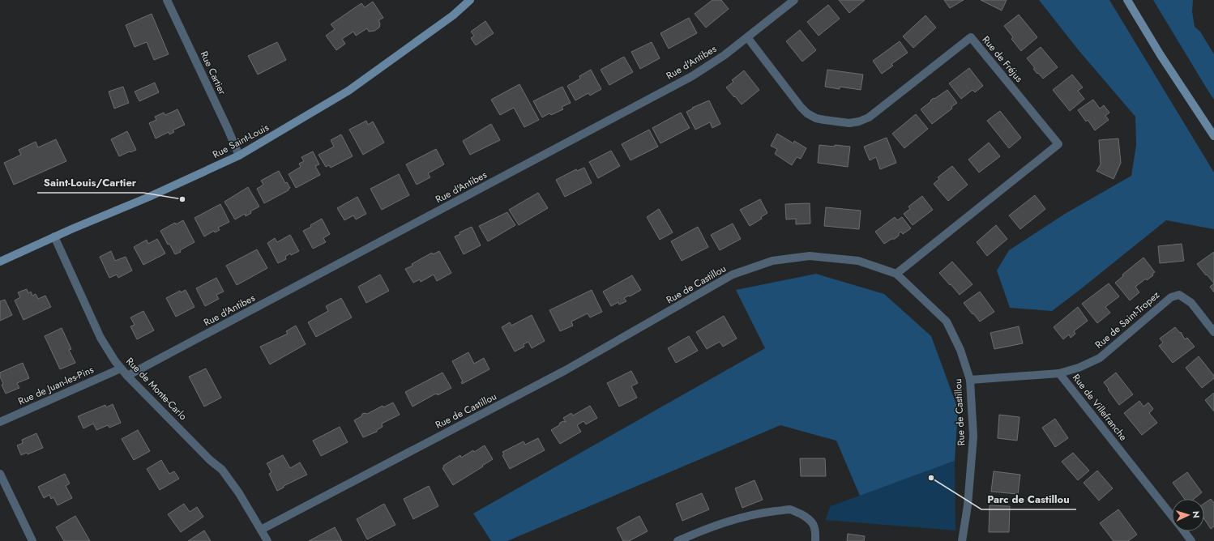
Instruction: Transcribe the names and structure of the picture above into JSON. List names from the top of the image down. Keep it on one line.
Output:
{"streets":{"main road":["Rue Saint-Louis"],"street":["Rue de Fréjus","Rue d'Antibes","Rue Cartier","Rue de Castillou","Rue de Saint-Tropez","Rue de Juan-les-Pins","Rue de Monte-Carlo","Rue de Villefranche"]},"crossings":[["Rue de Fréjus","Rue d'Antibes"],["Rue de Fréjus","Rue de Castillou"],["Rue d'Antibes","Rue de Monte-Carlo"],["Rue Cartier","Rue Saint-Louis"],["Rue Saint-Louis","Rue de Monte-Carlo"],["Rue de Castillou","Rue de Monte-Carlo"],["Rue de Castillou","Rue de Villefranche"],["Rue de Saint-Tropez","Rue de Villefranche"],["Rue de Juan-les-Pins","Rue de Monte-Carlo"]],"places":["Saint-Louis/Cartier","Parc de Castillou"],"north":"right"}
